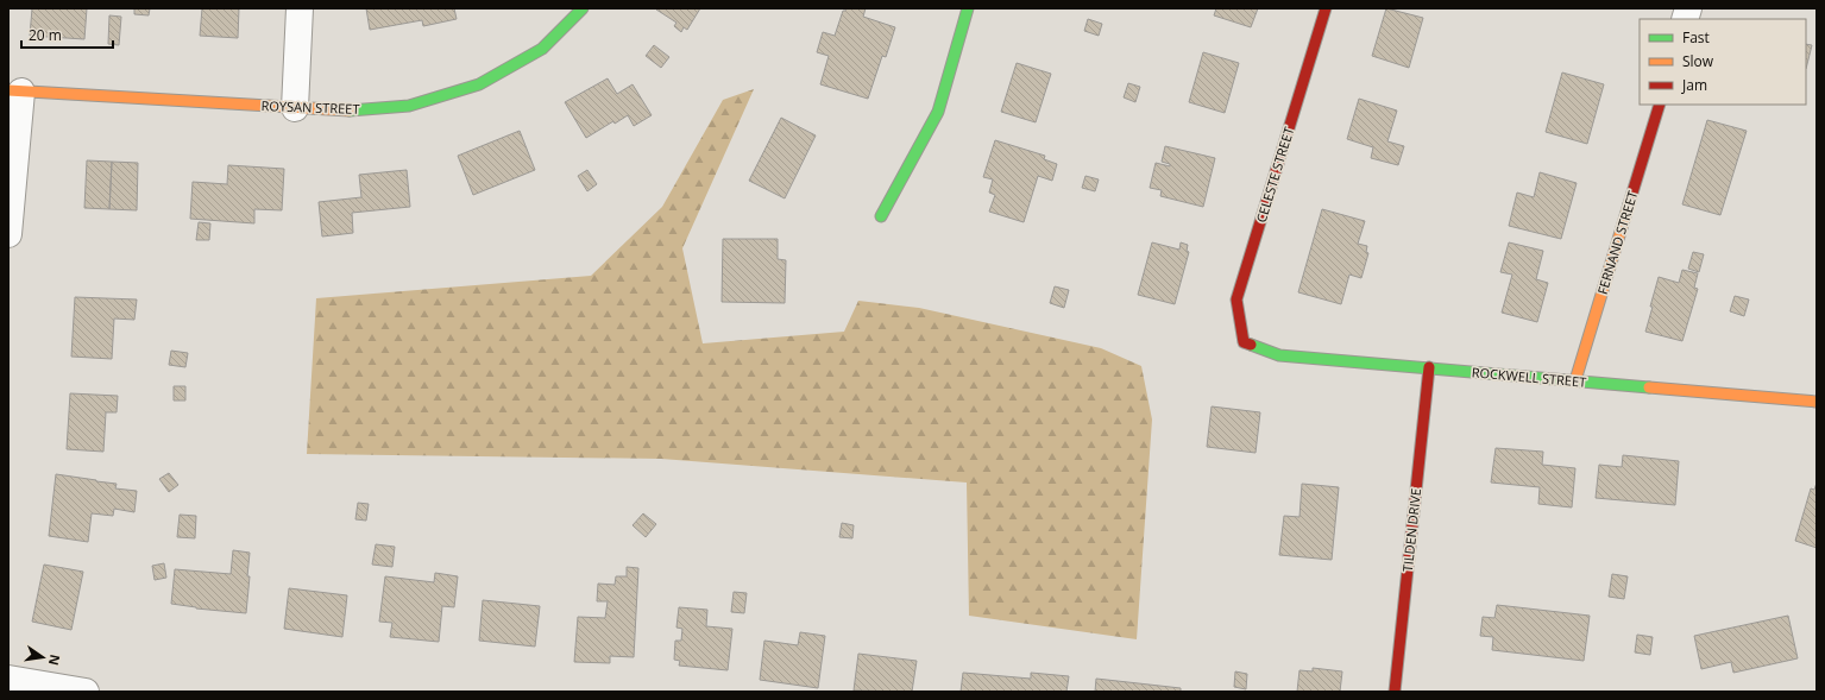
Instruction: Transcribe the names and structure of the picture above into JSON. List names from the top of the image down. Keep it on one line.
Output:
{"streets":{"street":["ROYSAN STREET","CELESTE STREET","FERNAND STREET","ROCKWELL STREET","TILDEN DRIVE"]},"crossings":[["CELESTE STREET","ROCKWELL STREET"],["FERNAND STREET","ROCKWELL STREET"],["ROCKWELL STREET","TILDEN DRIVE"]],"legend":["Fast","Slow","Jam"],"scale_bar":"20 m","north":"right"}
